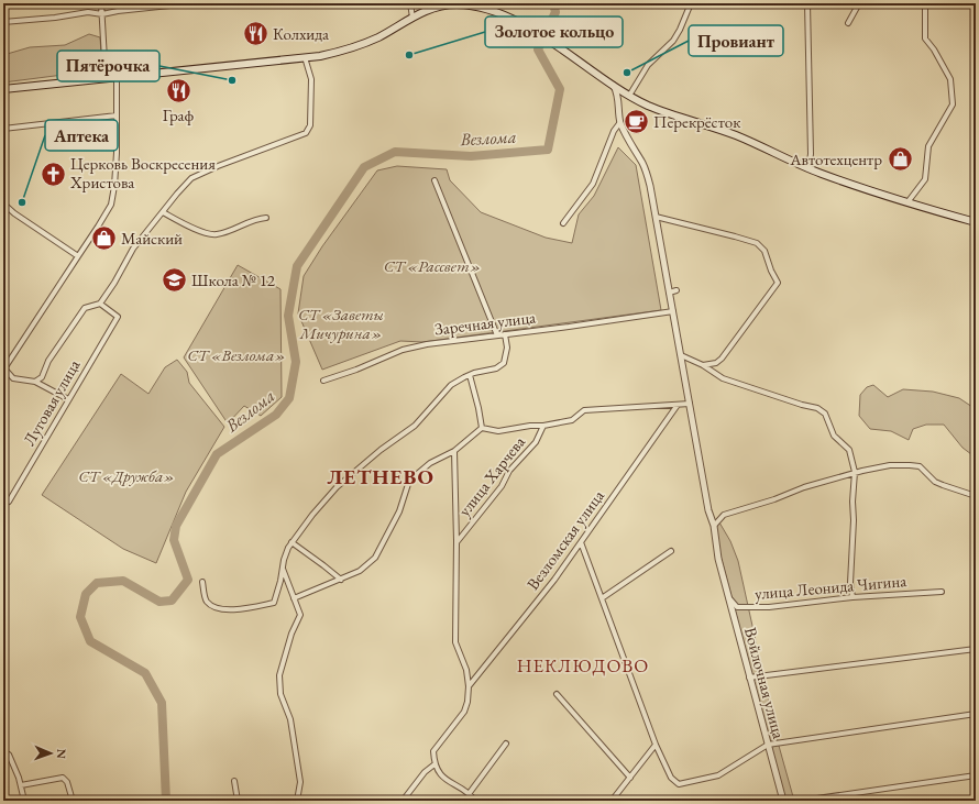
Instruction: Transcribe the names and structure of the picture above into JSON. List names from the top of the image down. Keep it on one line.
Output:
{"streets":{"street":["Заречная улица","Луговая улица","улица Харчева","Везломская улица","улица Леонида Чигина","Войлочная улица"]},"crossings":[["Заречная улица","Войлочная улица"],["улица Леонида Чигина","Войлочная улица"]],"districts":["ЛЕТНЕВО","НЕКЛЮДОВО"],"water":["Везлома"],"parks":["СТ «Рассвет»","СТ «Заветы Мичурина»","СТ «Везлома»","СТ «Дружба»"],"places":{"restaurant":["Колхида","Граф"],"other":["Золотое кольцо","Провиант","Пятёрочка","Аптека"],"cafe":["Перекрёсток"],"shop":["Автотехцентр","Майский"],"church":["Церковь Воскресения Христова"],"school or university":["Школа № 12"]},"north":"right"}
